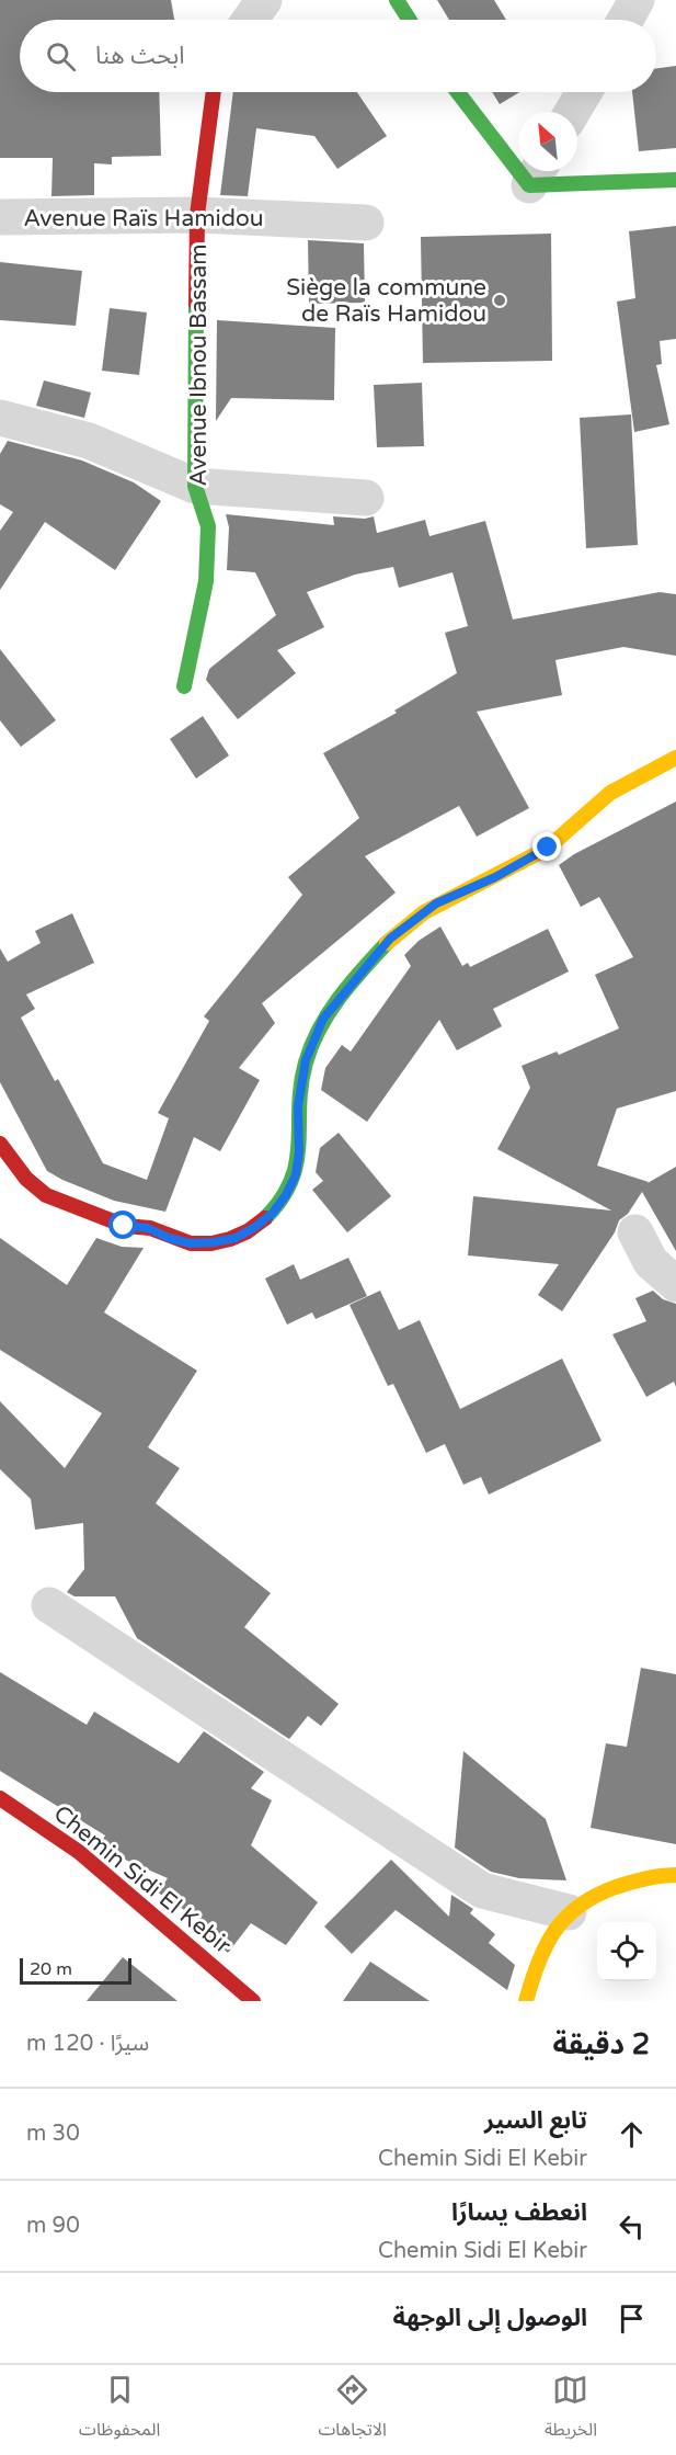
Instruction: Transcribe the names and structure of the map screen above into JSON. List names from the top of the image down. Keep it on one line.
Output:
{"streets":{"street":["Avenue Raïs Hamidou","Avenue Ibnou Bassam","Chemin Sidi El Kebir"]},"crossings":[["Avenue Raïs Hamidou","Avenue Ibnou Bassam"]],"places":["Siège la commune de Raïs Hamidou"],"scale_bar":"20 m","north":"top left","page":{"search":"ابحث هنا","scale":"20 m","heading":["2 دقيقة","سيرًا · 120 m"],"list":[["تابع السير","Chemin Sidi El Kebir","30 m"],["انعطف يسارًا","Chemin Sidi El Kebir","90 m"],"الوصول إلى الوجهة"],"nav":["الخريطة","الاتجاهات","المحفوظات"]}}
